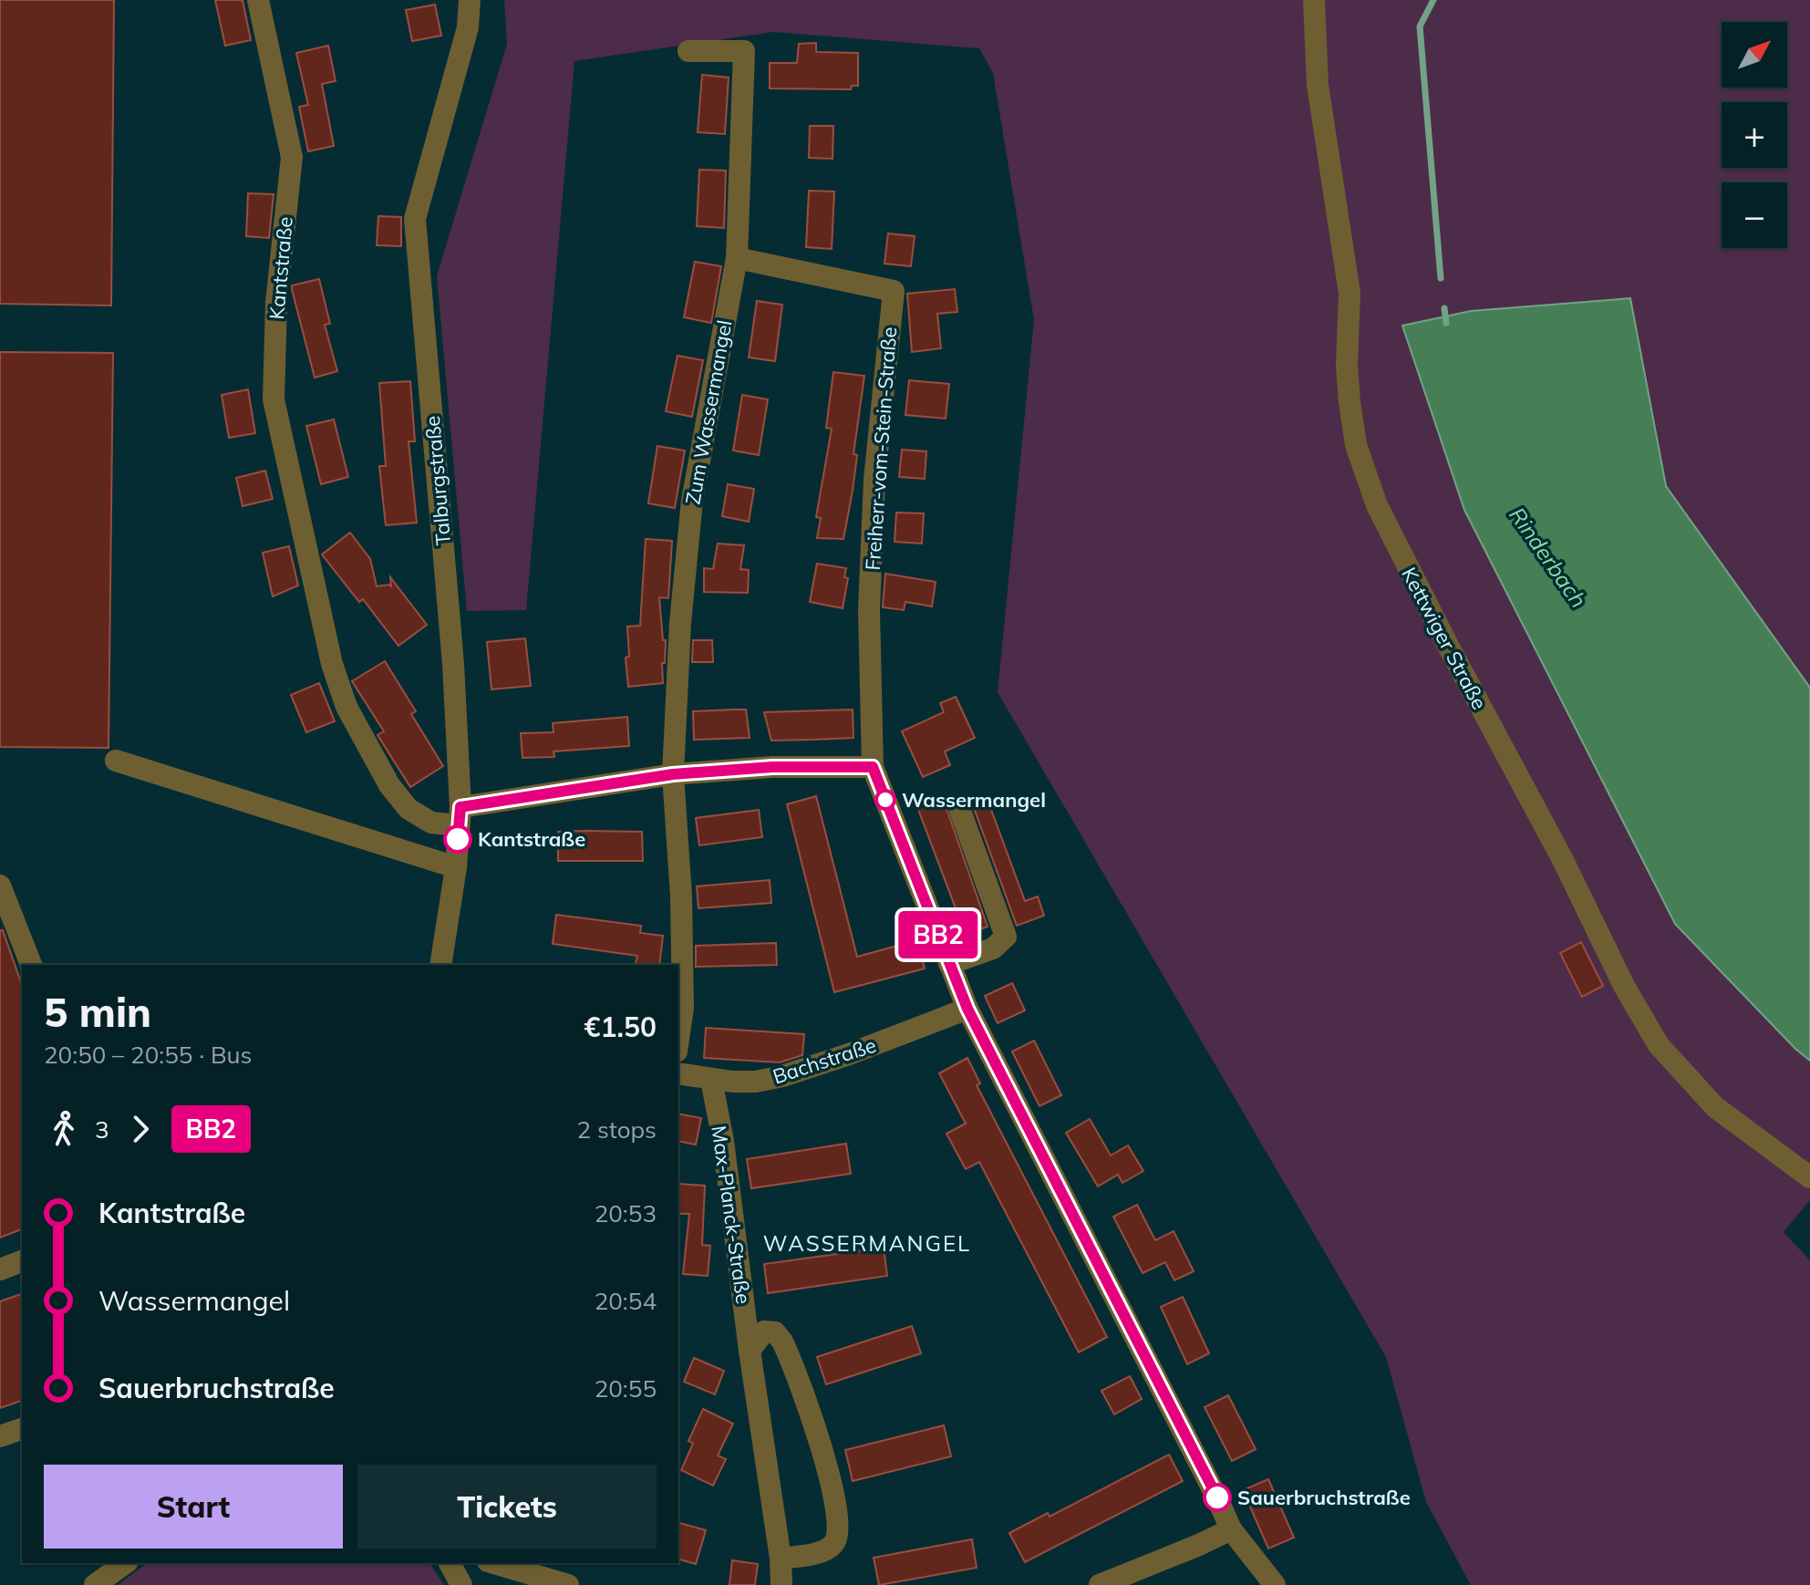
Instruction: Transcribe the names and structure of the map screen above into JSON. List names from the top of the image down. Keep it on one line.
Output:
{"streets":{"street":["Kantstraße","Zum Wassermangel","Freiherr-vom-Stein-Straße","Talburgstraße","Kettwiger Straße","Bachstraße","Max-Planck-Straße"]},"crossings":[["Kantstraße","Talburgstraße"],["Zum Wassermangel","Freiherr-vom-Stein-Straße"],["Bachstraße","Max-Planck-Straße"]],"districts":["WASSERMANGEL"],"water":["Rinderbach"],"places":["Wassermangel","Kantstraße","Sauerbruchstraße"],"lines":["bus line BB2"],"north":"top right","page":{"on_map":"BB2","map_buttons":["+","−"],"heading":["5 min","20:50 – 20:55 · Bus","€1.50"],"legs":["3","BB2","2 stops"],"list":[{"name":"Kantstraße","value":"20:53"},{"name":"Wassermangel","value":"20:54"},{"name":"Sauerbruchstraße","value":"20:55"}],"buttons":["Start","Tickets"]}}
